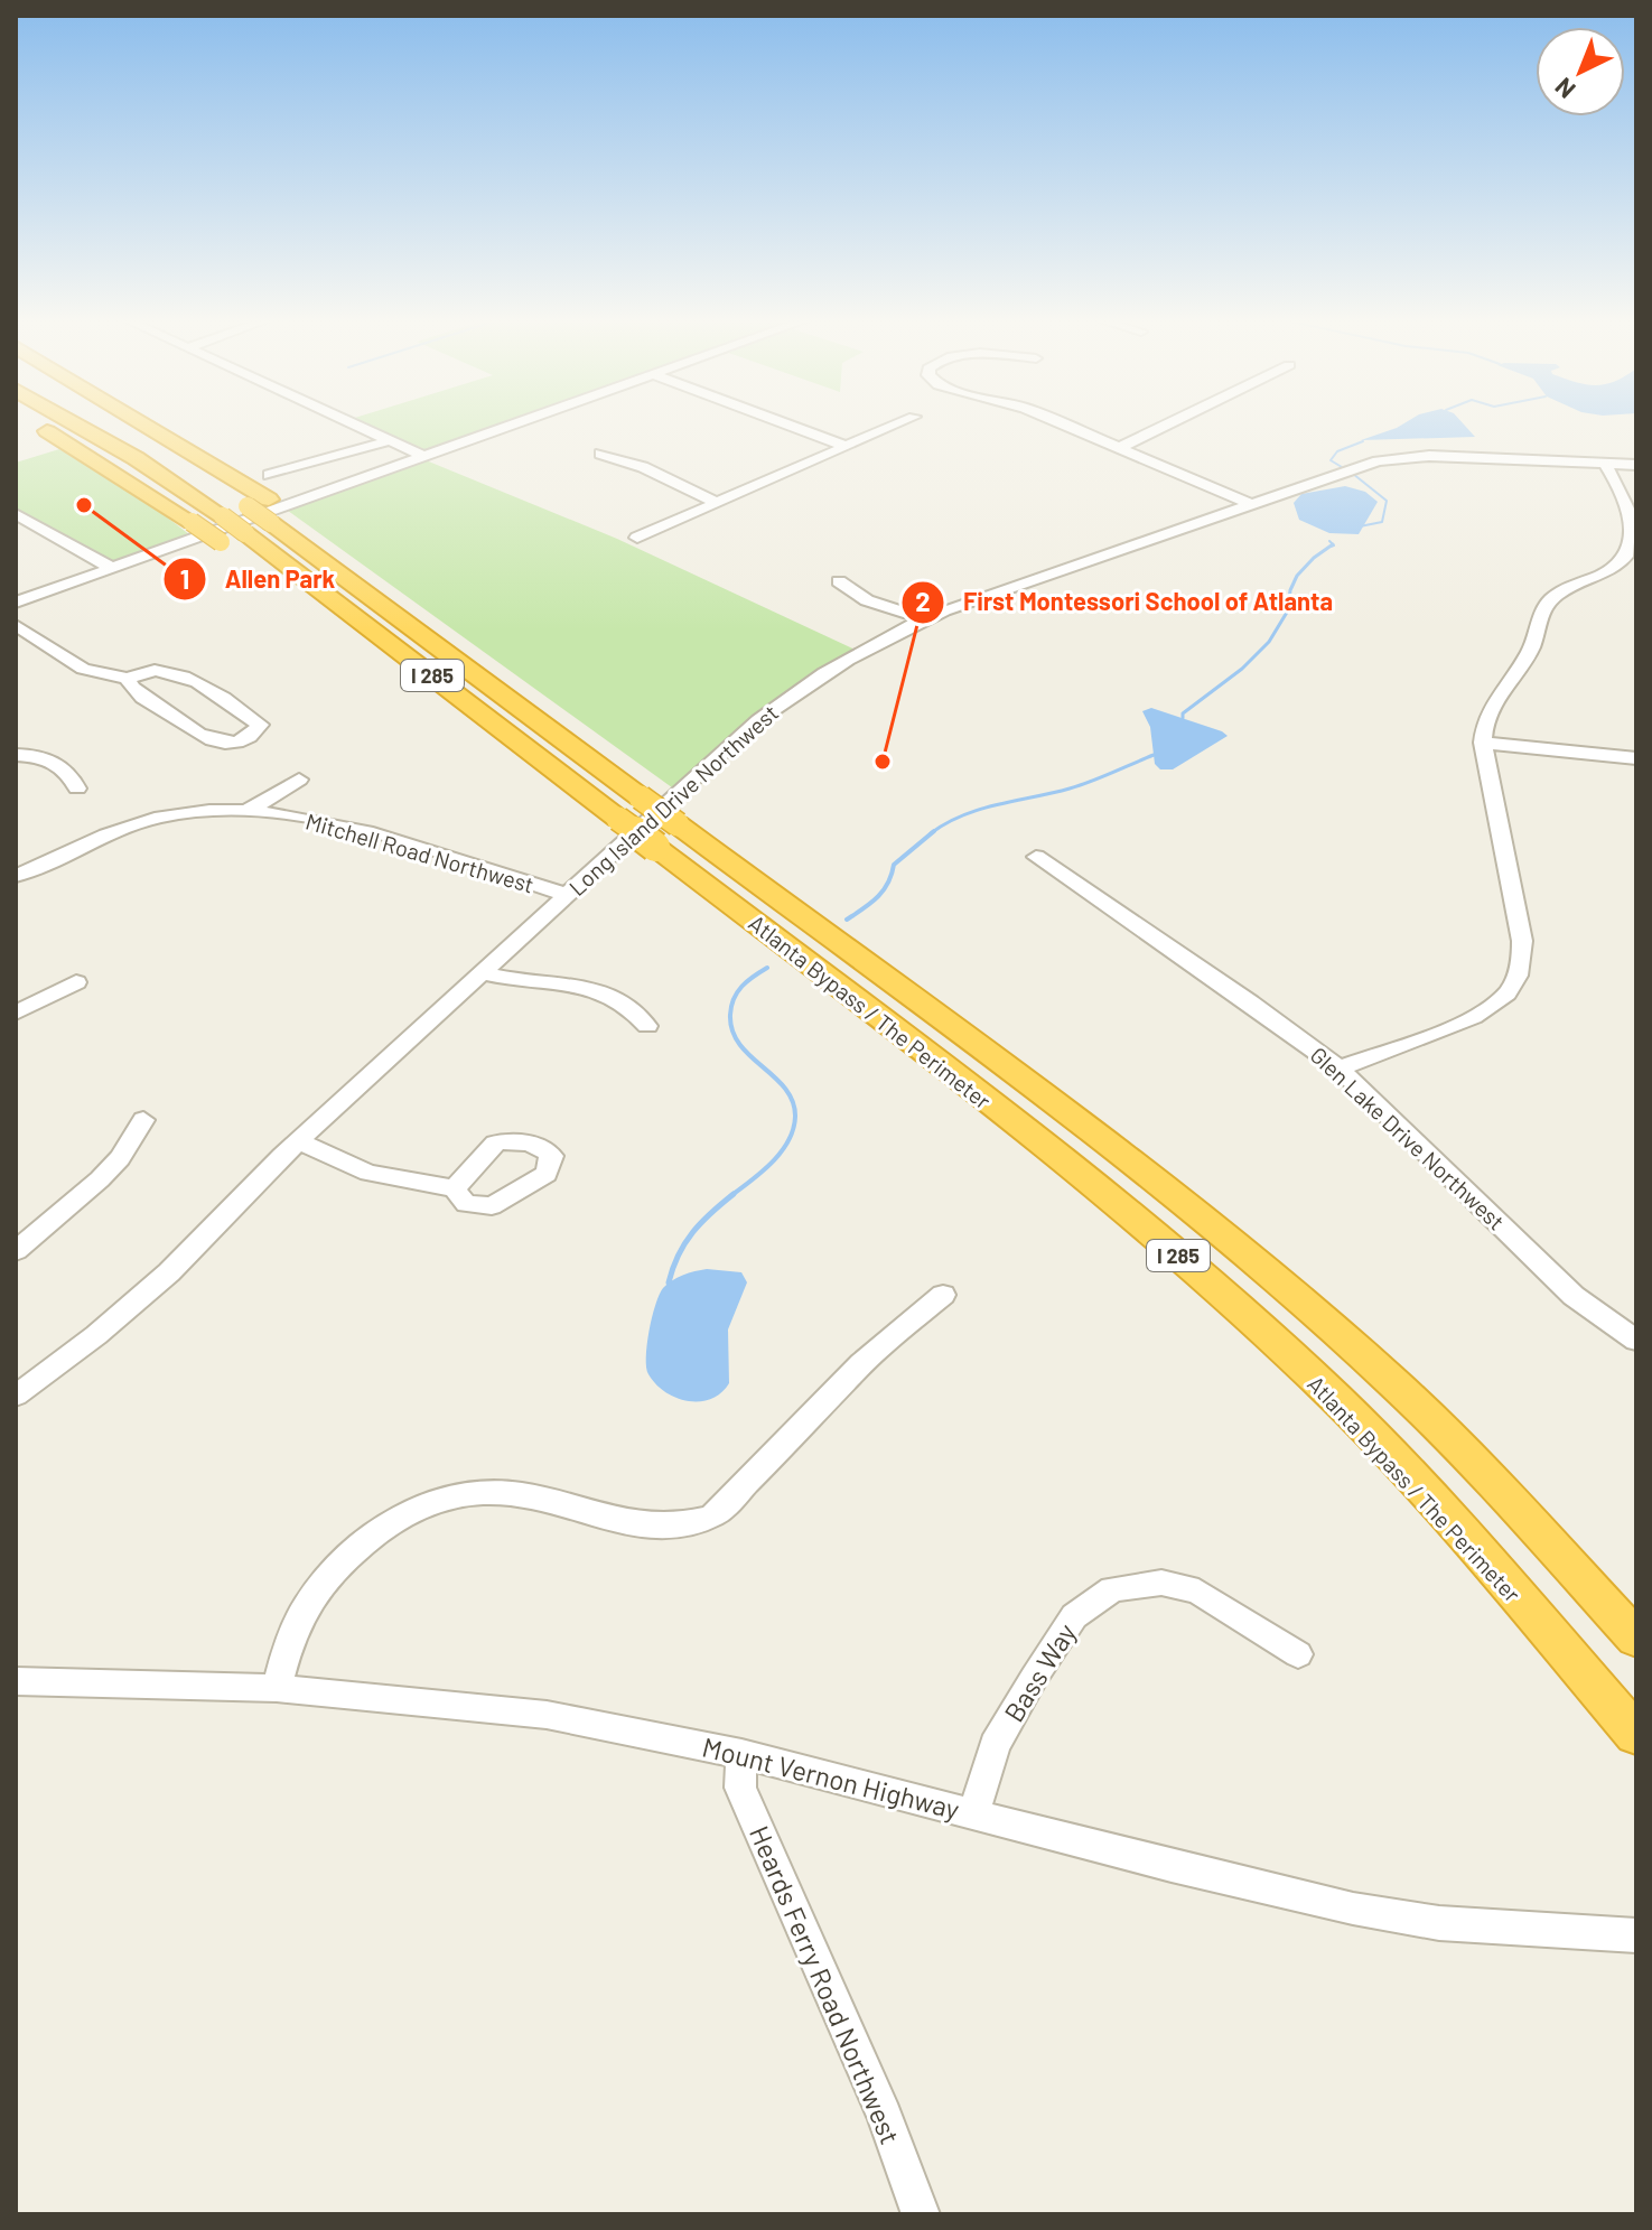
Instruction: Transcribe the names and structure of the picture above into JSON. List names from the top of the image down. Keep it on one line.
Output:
{"streets":{"highway":["I 285","Atlanta Bypass / The Perimeter"],"street":["Long Island Drive Northwest","Mitchell Road Northwest","Glen Lake Drive Northwest","Bass Way","Mount Vernon Highway","Heards Ferry Road Northwest"]},"crossings":[["Long Island Drive Northwest","Mitchell Road Northwest"],["Bass Way","Mount Vernon Highway"],["Mount Vernon Highway","Heards Ferry Road Northwest"]],"places":["Allen Park","First Montessori School of Atlanta"],"north":"bottom left"}
